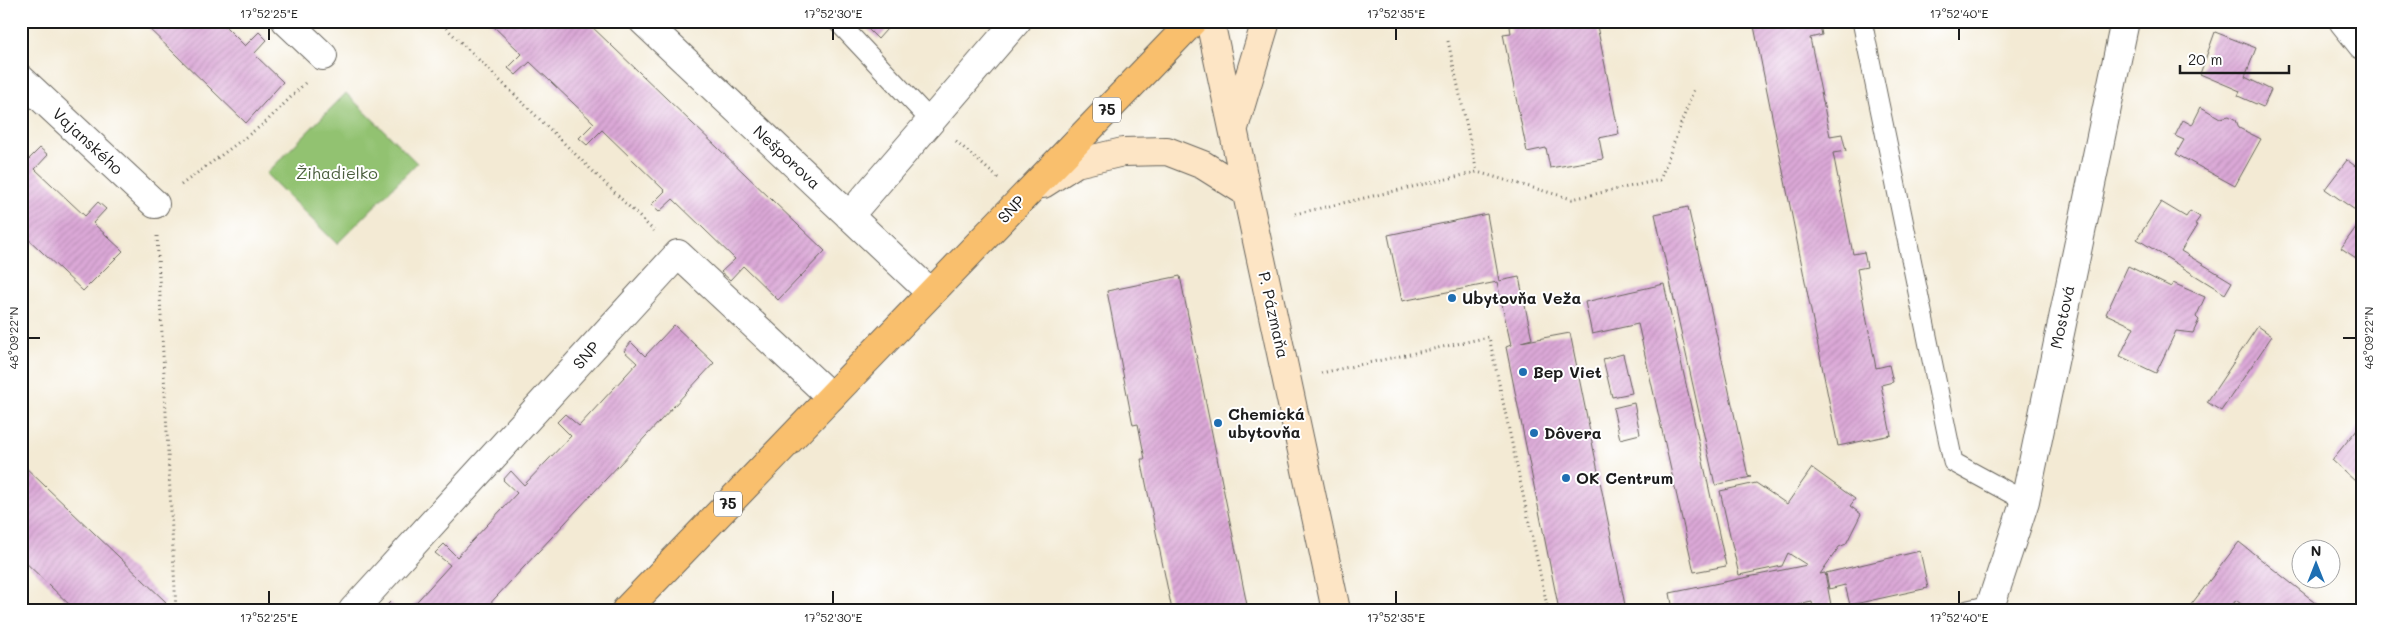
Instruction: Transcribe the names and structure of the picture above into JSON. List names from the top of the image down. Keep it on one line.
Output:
{"streets":{"main road":["75","SNP","P. Pázmaňa"],"street":["Vajanského","Nešporova","Mostová"]},"crossings":[["Nešporova","SNP"]],"parks":["Žihadielko"],"places":["Ubytovňa Veža","Bep Viet","Chemická ubytovňa","Dôvera","OK Centrum"],"scale_bar":"20 m","north":"top","coordinates":["17°52'25\"E","17°52'30\"E","17°52'35\"E","17°52'40\"E","48°09'22\"N"]}
